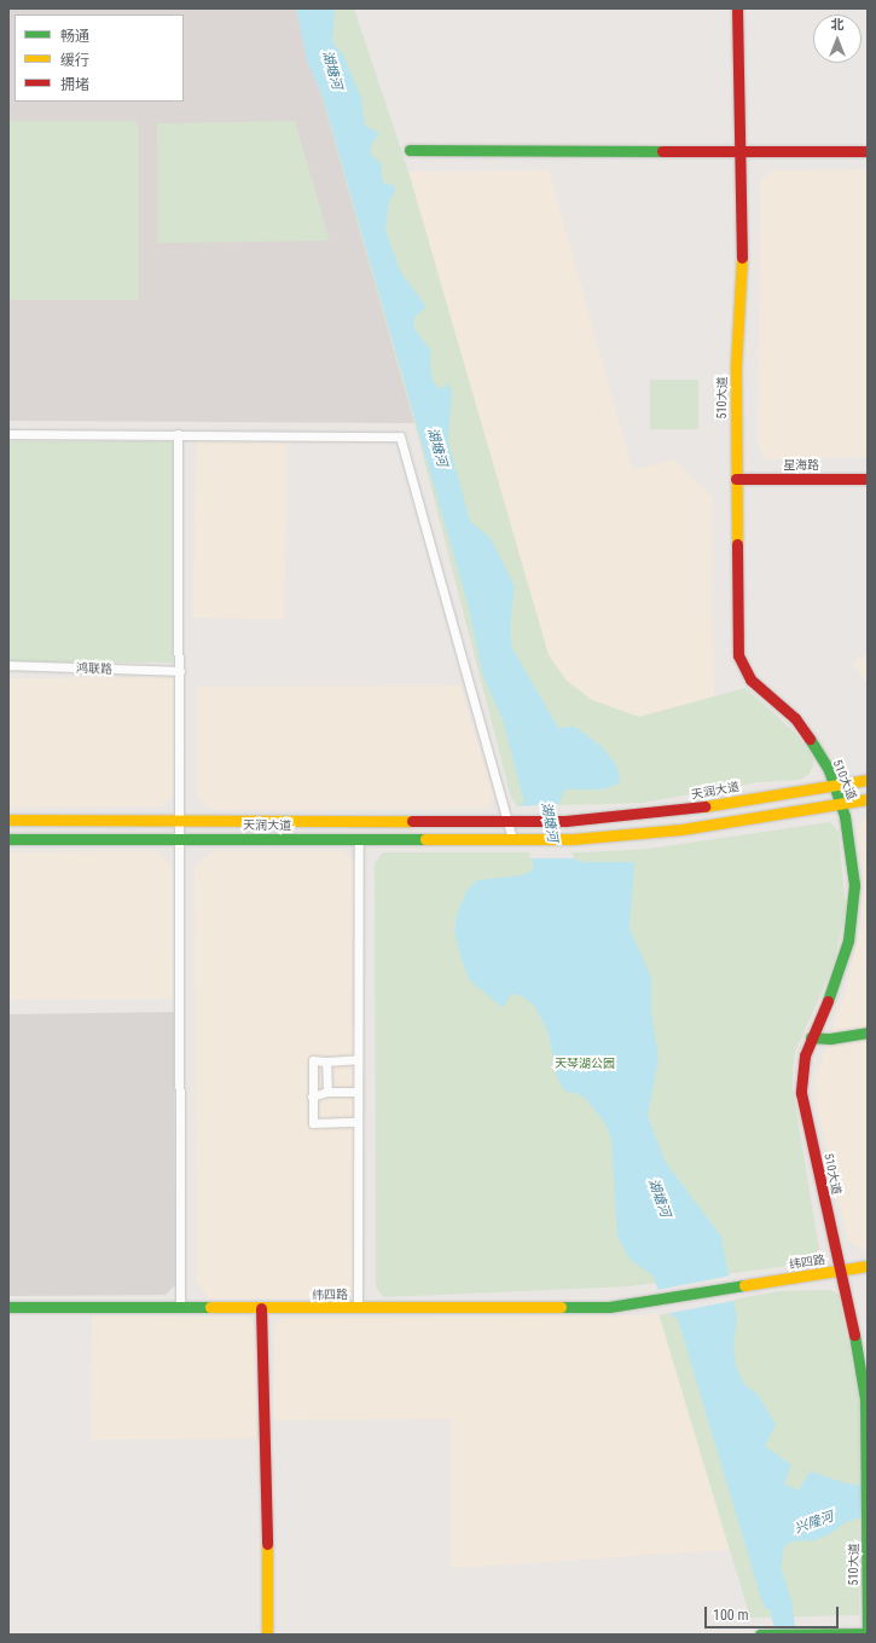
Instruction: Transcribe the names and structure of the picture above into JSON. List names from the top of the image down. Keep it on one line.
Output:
{"streets":{"street":["510大道","星海路","鸿联路","天润大道","纬四路"]},"crossings":[["510大道","星海路"],["510大道","天润大道"],["510大道","纬四路"]],"water":["湖塘河","兴隆河"],"parks":["天琴湖公园"],"legend":["畅通","缓行","拥堵"],"scale_bar":"100 m","north":"top"}
